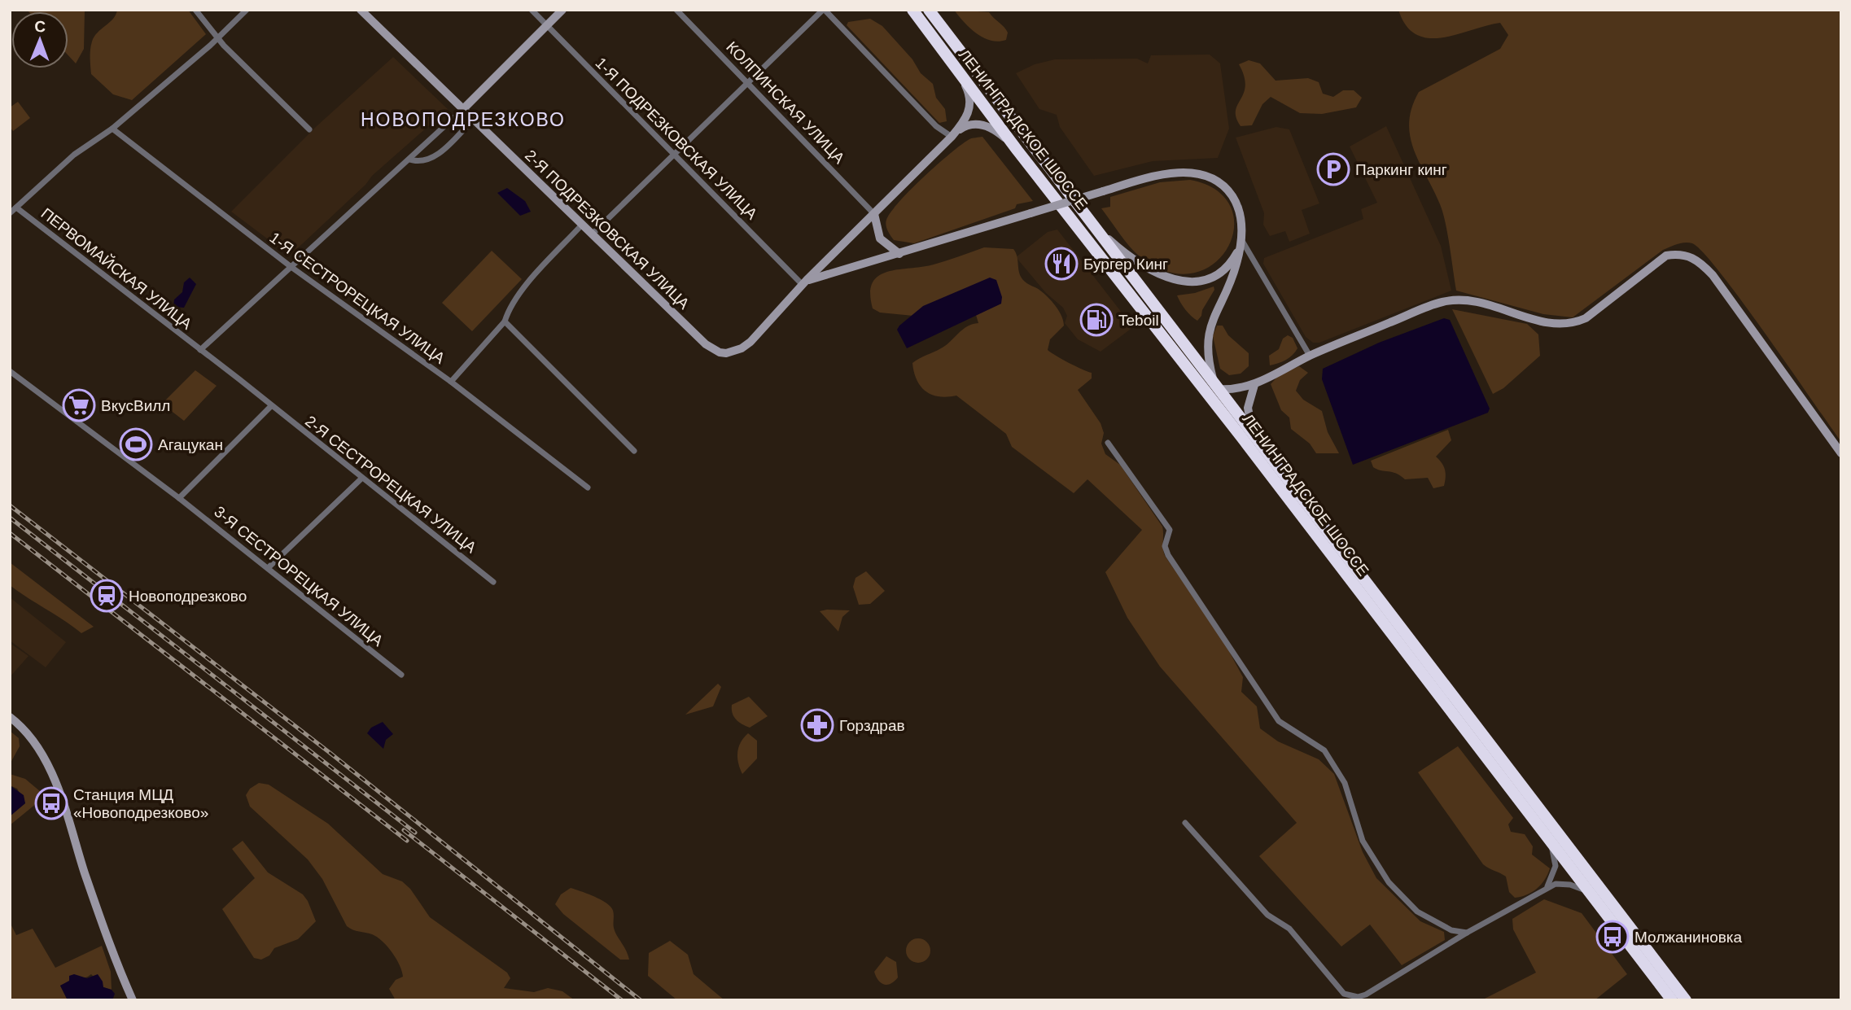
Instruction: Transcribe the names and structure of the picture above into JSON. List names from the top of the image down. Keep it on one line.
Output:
{"streets":{"highway":["ЛЕНИНГРАДСКОЕ ШОССЕ"],"street":["КОЛПИНСКАЯ УЛИЦА","1-Я ПОДРЕЗКОВСКАЯ УЛИЦА","2-Я ПОДРЕЗКОВСКАЯ УЛИЦА","ПЕРВОМАЙСКАЯ УЛИЦА","1-Я СЕСТРОРЕЦКАЯ УЛИЦА","2-Я СЕСТРОРЕЦКАЯ УЛИЦА","3-Я СЕСТРОРЕЦКАЯ УЛИЦА"]},"crossings":[["1-Я ПОДРЕЗКОВСКАЯ УЛИЦА","2-Я ПОДРЕЗКОВСКАЯ УЛИЦА"],["ПЕРВОМАЙСКАЯ УЛИЦА","2-Я СЕСТРОРЕЦКАЯ УЛИЦА"]],"districts":["НОВОПОДРЕЗКОВО"],"places":{"parking":["Паркинг кинг"],"restaurant":["Бургер Кинг"],"fuel station":["Teboil"],"supermarket":["ВкусВилл"],"sports":["Агацукан"],"station":["Новоподрезково"],"pharmacy":["Горздрав"],"bus stop":["Станция МЦД «Новоподрезково»","Молжаниновка"]},"north":"top"}
